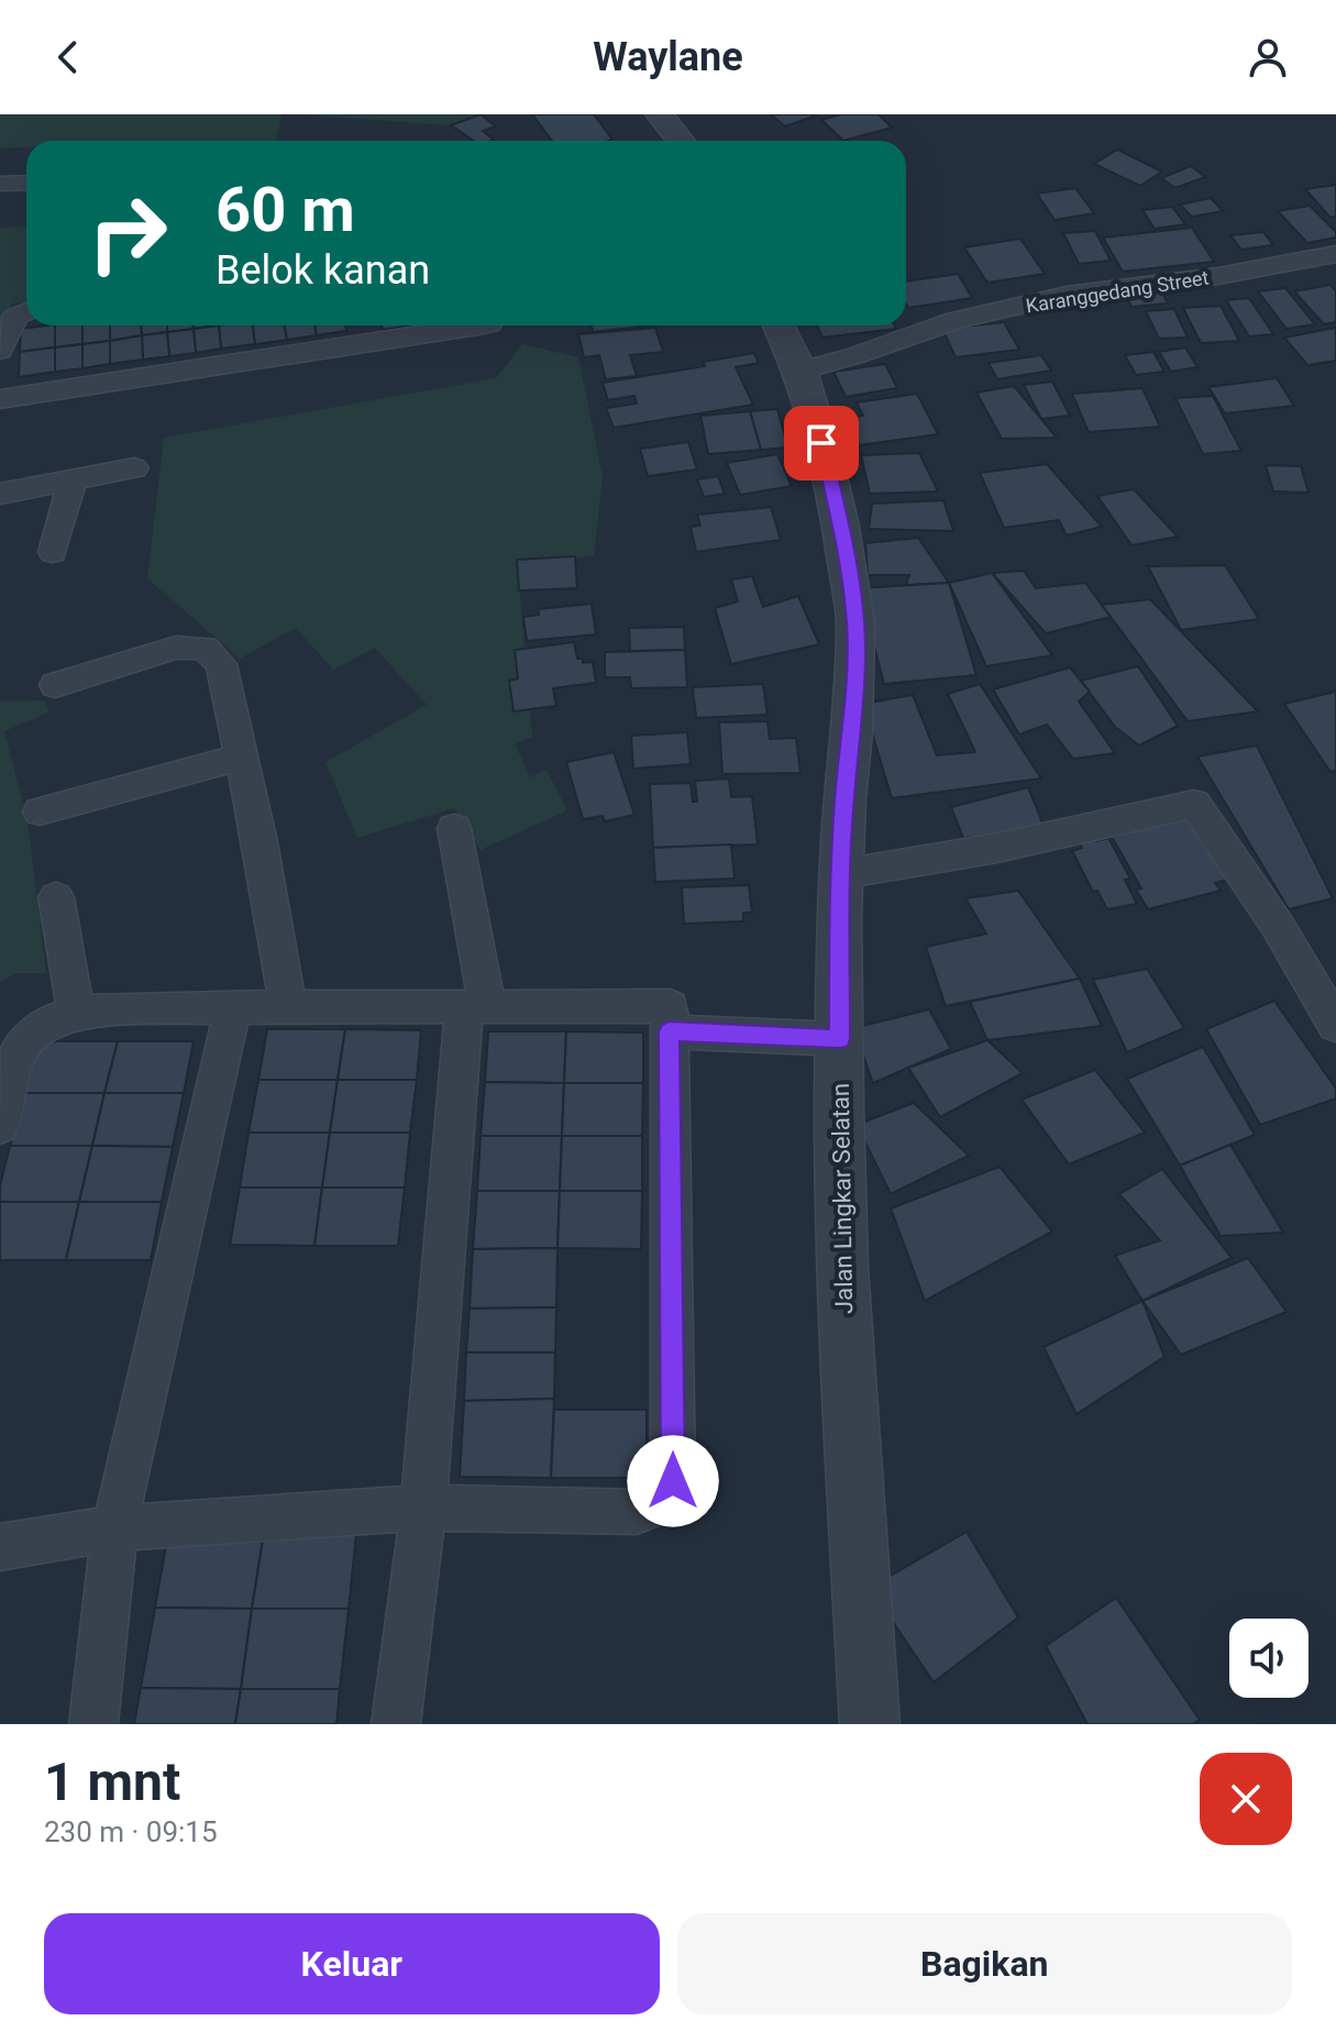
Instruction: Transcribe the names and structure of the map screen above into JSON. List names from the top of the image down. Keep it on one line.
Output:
{"streets":{"street":["Karanggedang Street","Jalan Lingkar Selatan"]},"crossings":[["Karanggedang Street","Jalan Lingkar Selatan"]],"page":{"header":"Waylane","turn":["60 m","Belok kanan"],"heading":["1 mnt","230 m · 09:15"],"buttons":["Keluar","Bagikan"]}}
